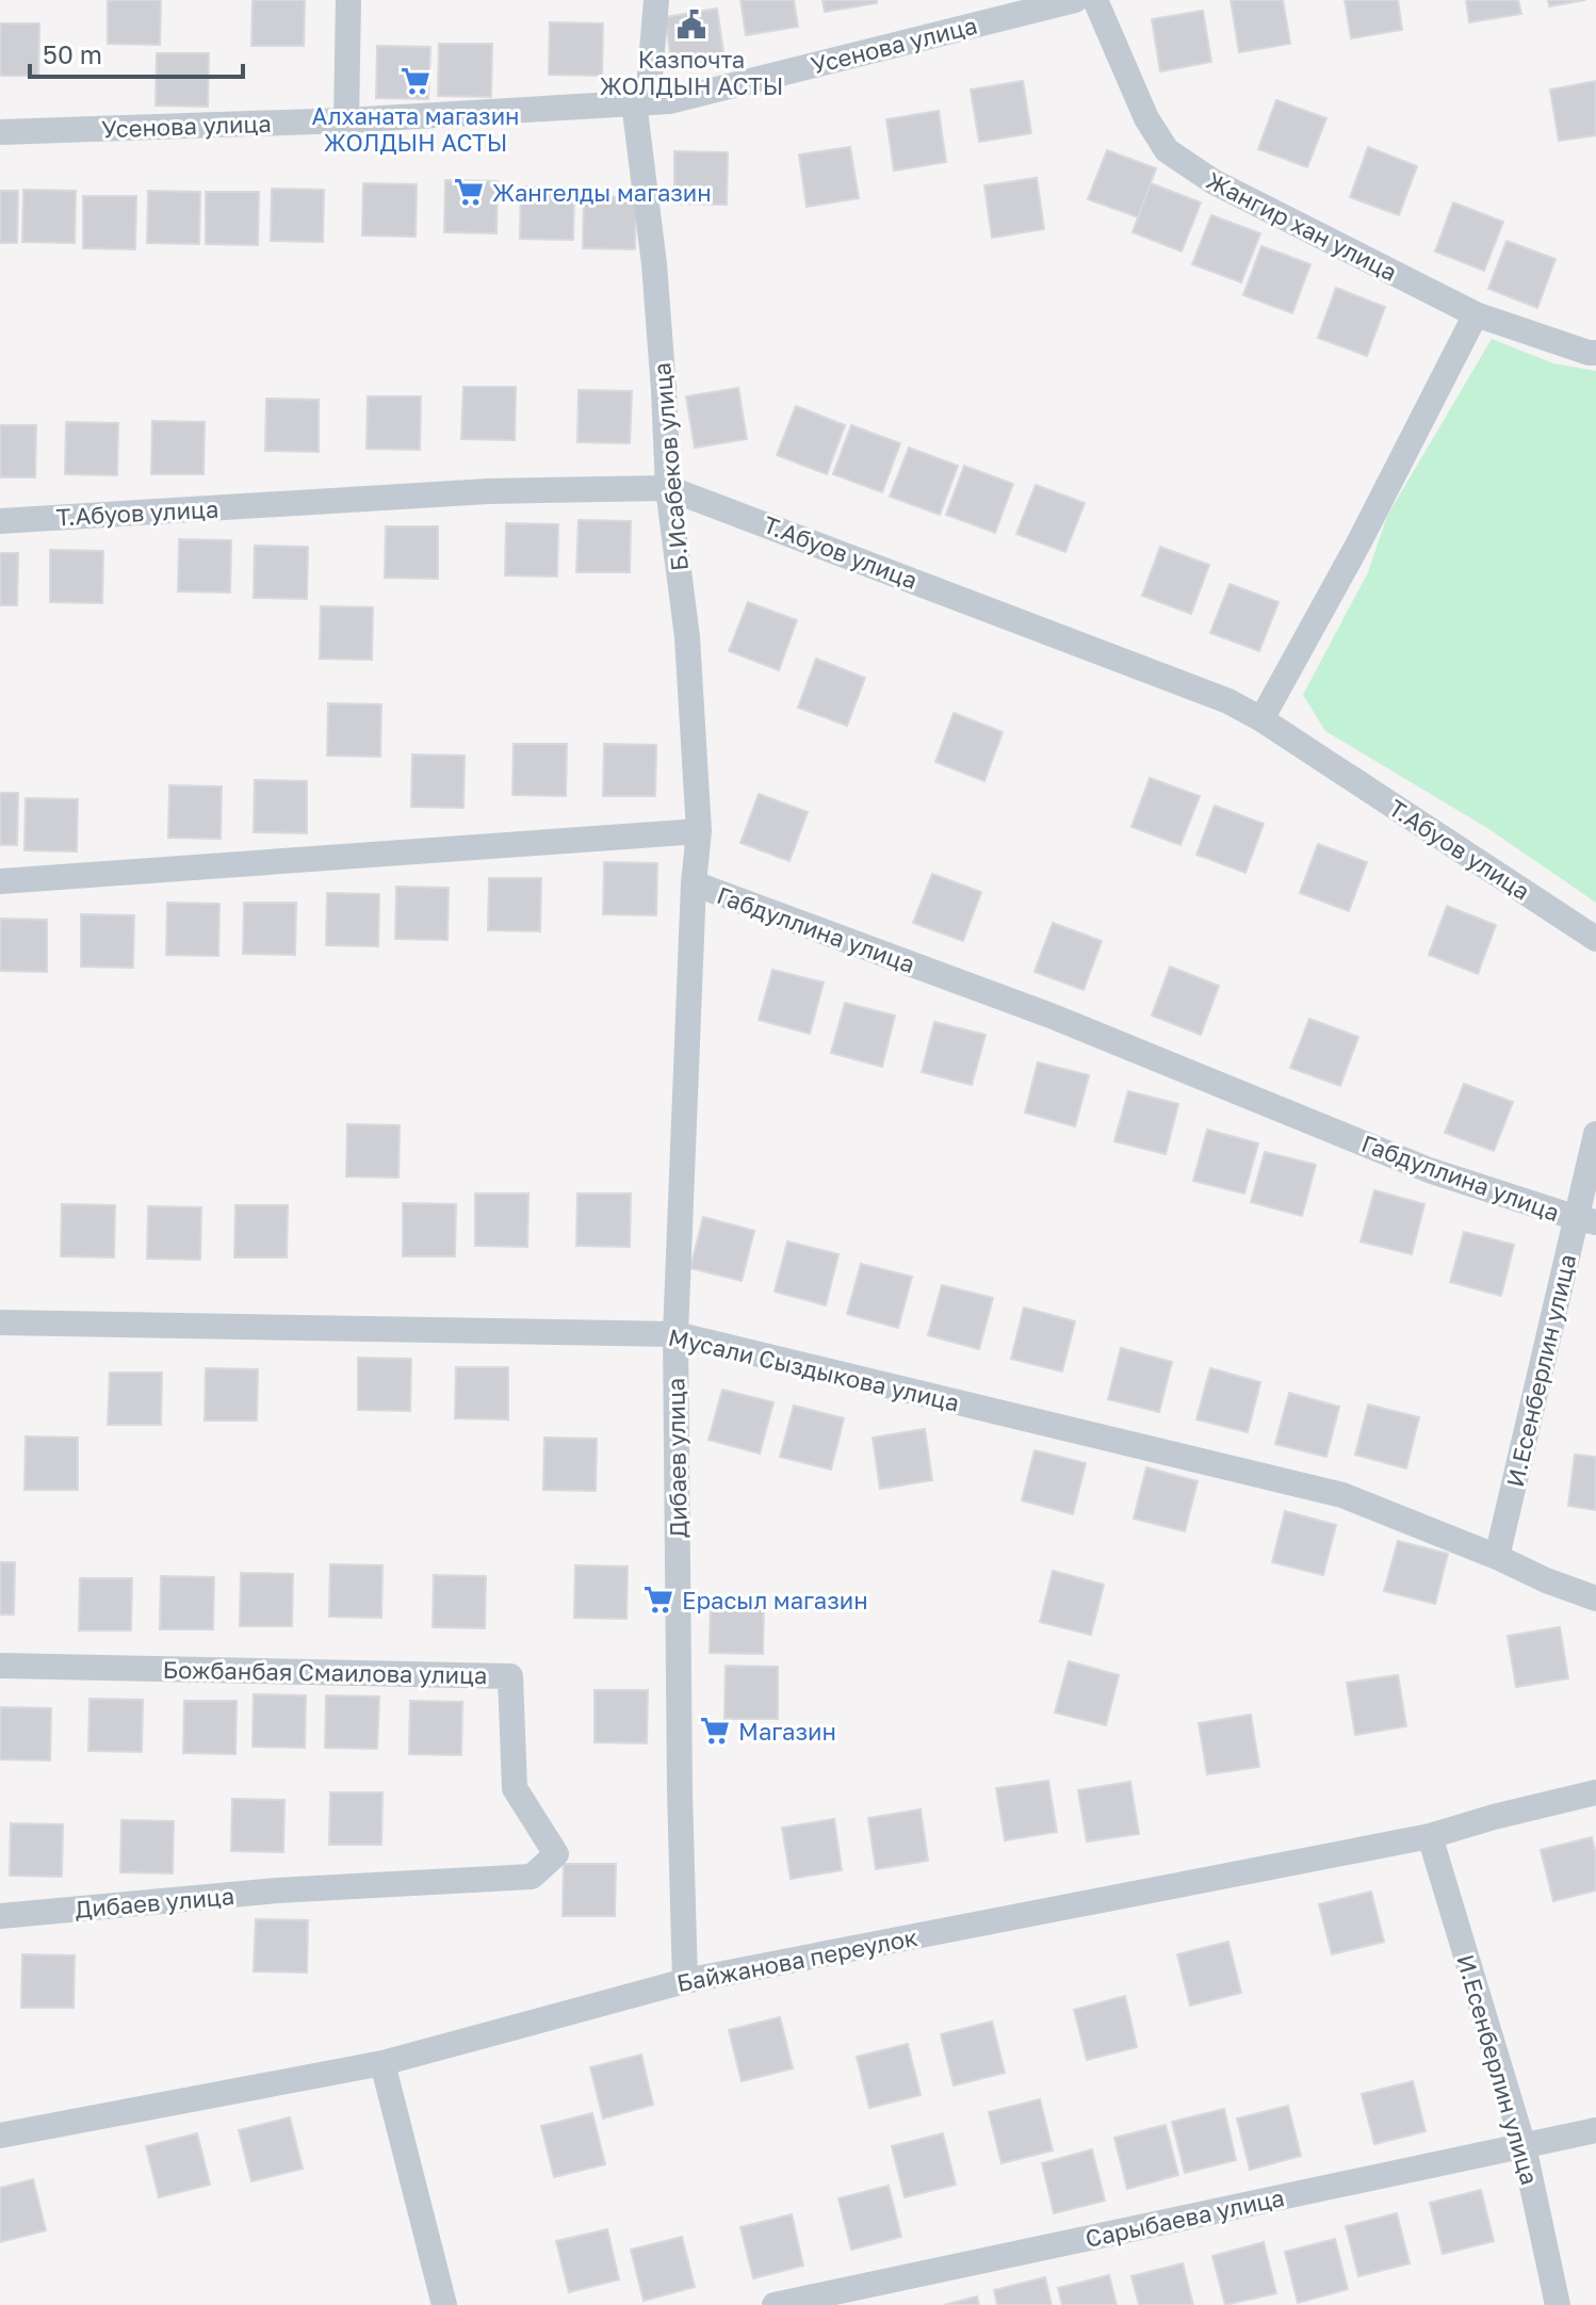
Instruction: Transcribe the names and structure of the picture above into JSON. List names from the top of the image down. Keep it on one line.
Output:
{"streets":{"street":["Усенова улица","Жангир хан улица","Б.Исабеков улица","Т.Абуов улица","Габдуллина улица","Мусали Сыздыкова улица","И.Есенберлин улица","Дибаев улица","Божбанбая Смаилова улица","Байжанова переулок","Сарыбаева улица"]},"crossings":[["Усенова улица","Б.Исабеков улица"],["Б.Исабеков улица","Т.Абуов улица"],["Б.Исабеков улица","Габдуллина улица"],["Габдуллина улица","И.Есенберлин улица"],["Габдуллина улица","Дибаев улица"],["Мусали Сыздыкова улица","И.Есенберлин улица"],["Мусали Сыздыкова улица","Дибаев улица"],["И.Есенберлин улица","Байжанова переулок"],["И.Есенберлин улица","Сарыбаева улица"],["Дибаев улица","Божбанбая Смаилова улица"],["Дибаев улица","Байжанова переулок"]],"places":{"public building":["Казпочта ЖОЛДЫН АСТЫ"],"supermarket":["Алханата магазин ЖОЛДЫН АСТЫ","Жангелды магазин","Ерасыл магазин","Магазин"]},"scale_bar":"50 m"}
